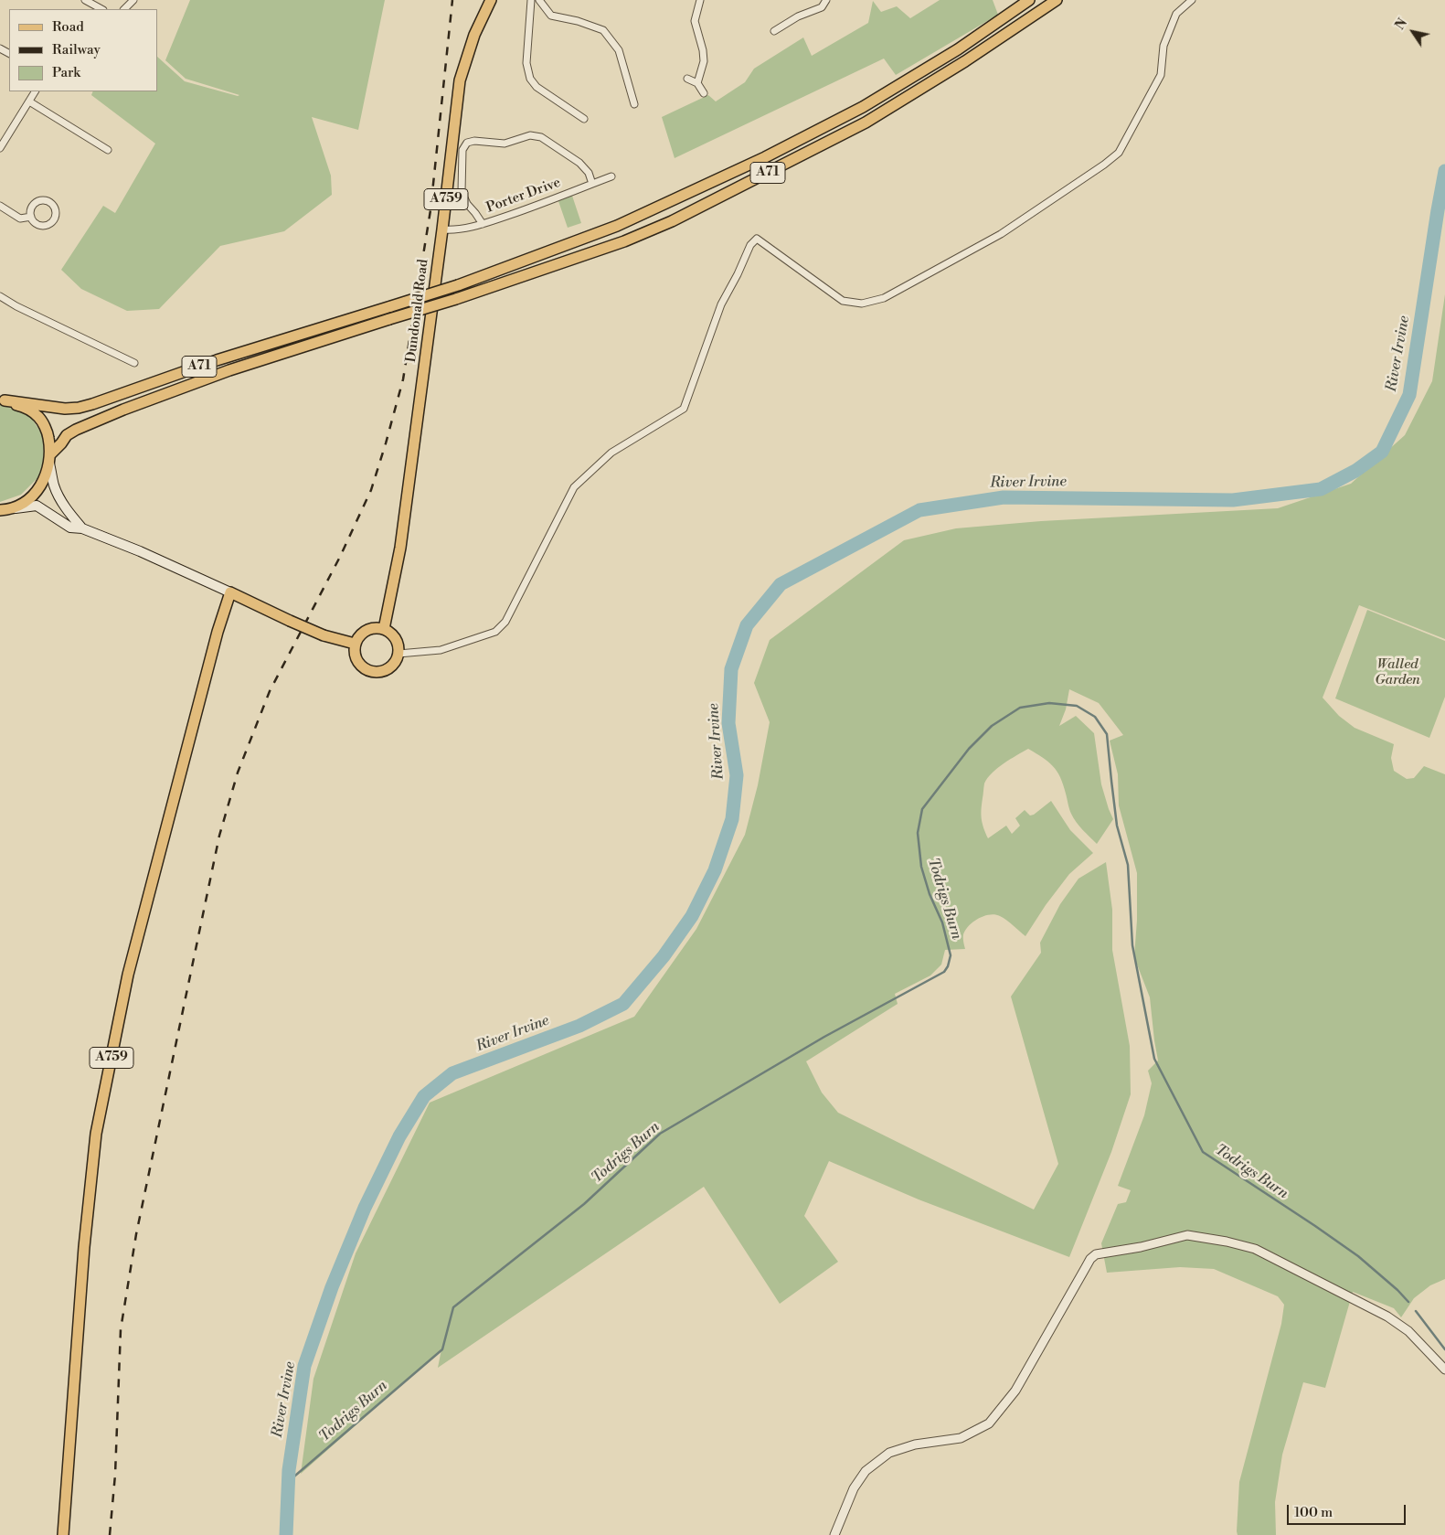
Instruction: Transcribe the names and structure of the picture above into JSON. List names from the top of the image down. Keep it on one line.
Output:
{"streets":{"main road":["A71","A759","Dundonald Road"],"street":["Porter Drive"]},"crossings":[["Porter Drive","Dundonald Road"]],"water":["River Irvine","Todrigs Burn"],"parks":["Walled Garden"],"legend":["Road","Railway","Park"],"scale_bar":"100 m","north":"top left"}
